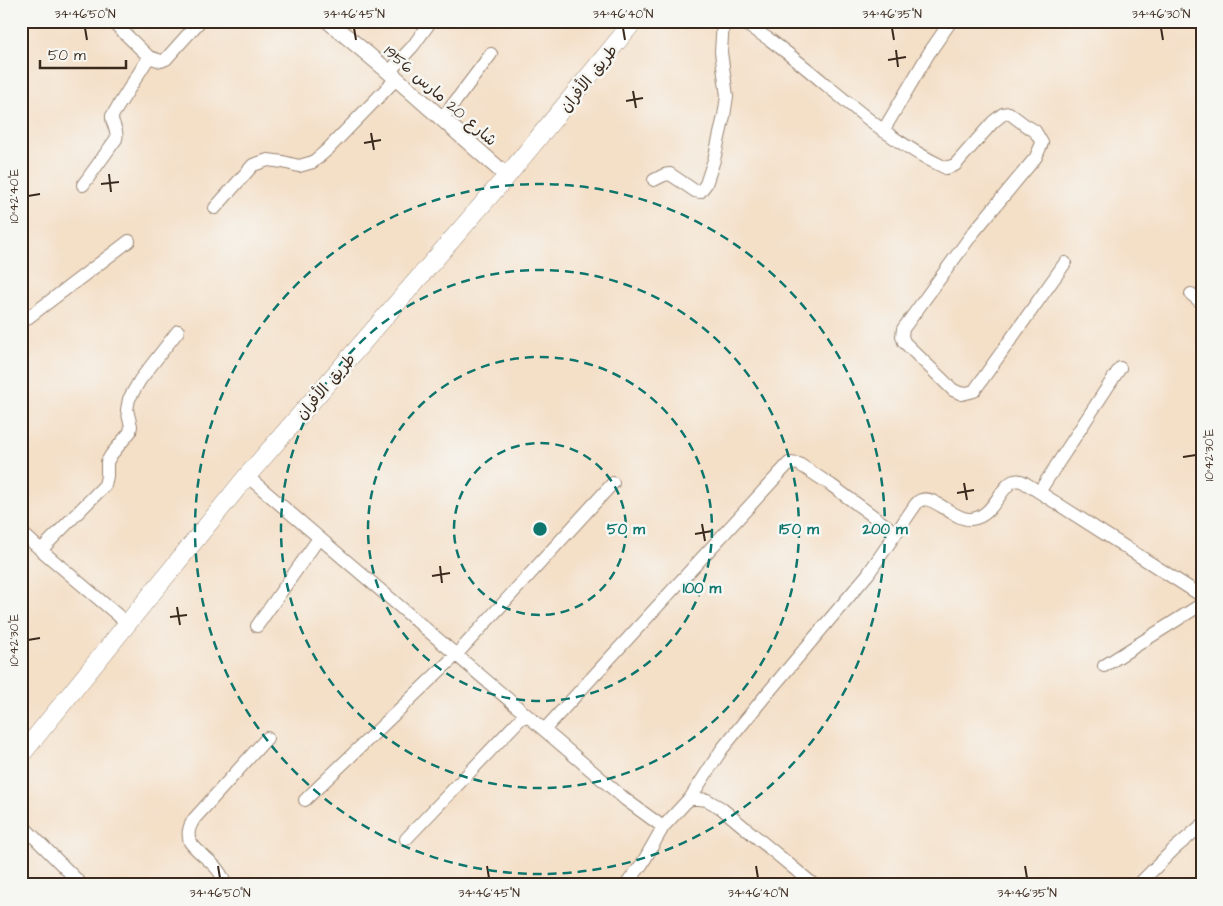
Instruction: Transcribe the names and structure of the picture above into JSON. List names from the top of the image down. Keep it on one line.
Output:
{"streets":{"main road":["طريق الأفران"],"street":["شارع 20 مارس 1956"]},"crossings":[["طريق الأفران","شارع 20 مارس 1956"]],"scale_bar":"50 m","coordinates":["34°46'50\"N","34°46'45\"N","34°46'40\"N","34°46'35\"N","34°46'30\"N","10°42'40\"E","10°42'30\"E"],"rings":["50 m","150 m","200 m","100 m"]}
